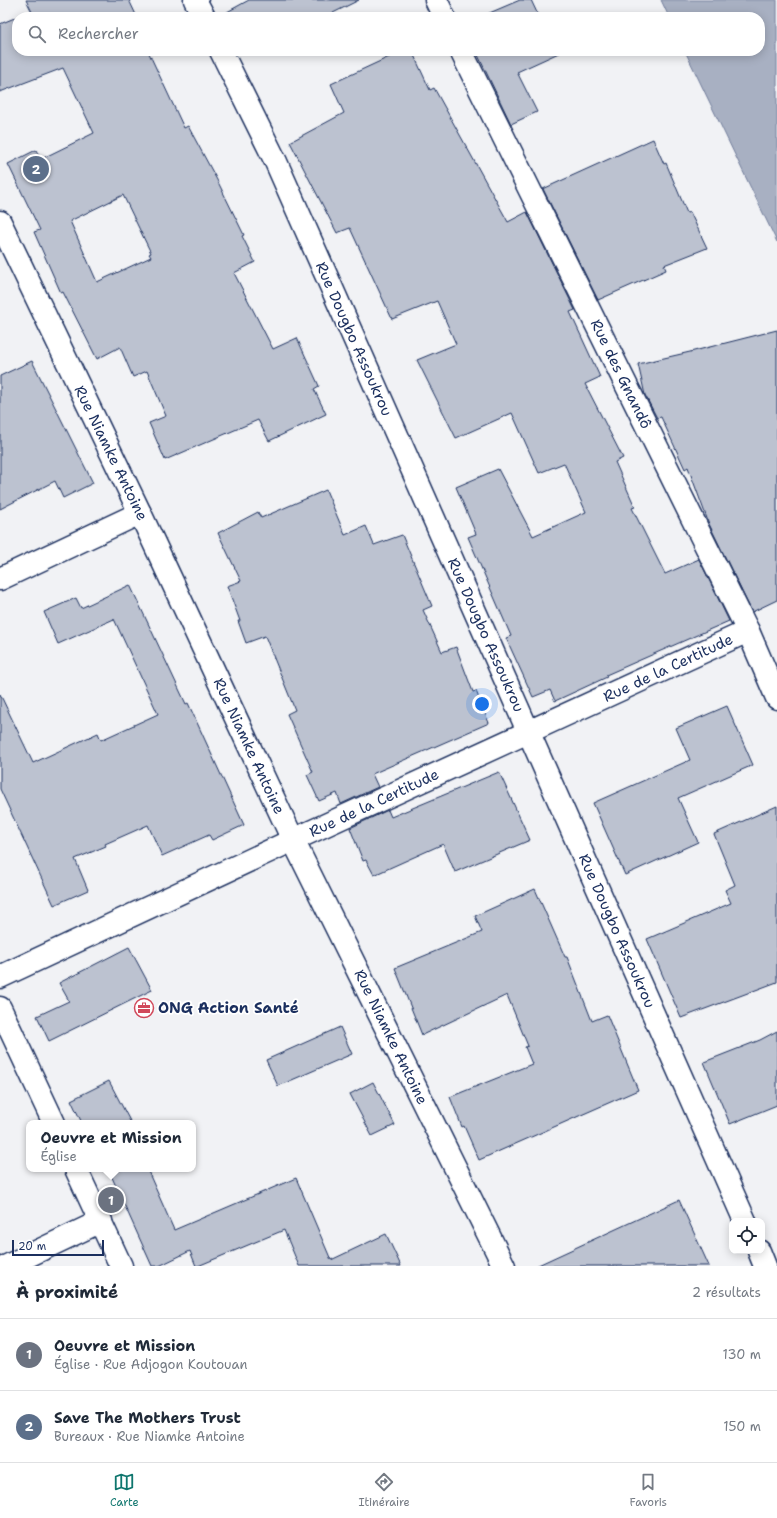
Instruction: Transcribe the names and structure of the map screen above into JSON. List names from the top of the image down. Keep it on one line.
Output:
{"streets":{"street":["Rue Dougbo Assoukrou","Rue des Gnandô","Rue Niamke Antoine","Rue de la Certitude"]},"crossings":[["Rue Dougbo Assoukrou","Rue de la Certitude"],["Rue des Gnandô","Rue de la Certitude"],["Rue Niamke Antoine","Rue de la Certitude"]],"places":{"office":["ONG Action Santé"]},"scale_bar":"20 m","page":{"search":"Rechercher","pins":["2","1"],"popup":["Oeuvre et Mission","Église"],"scale":"20 m","heading":["À proximité","2 résultats"],"list":[{"mark":"1","name":"Oeuvre et Mission","note":"Église · Rue Adjogon Koutouan","value":"130 m"},{"mark":"2","name":"Save The Mothers Trust","note":"Bureaux · Rue Niamke Antoine","value":"150 m"}],"nav":["Carte","Itinéraire","Favoris"]}}
